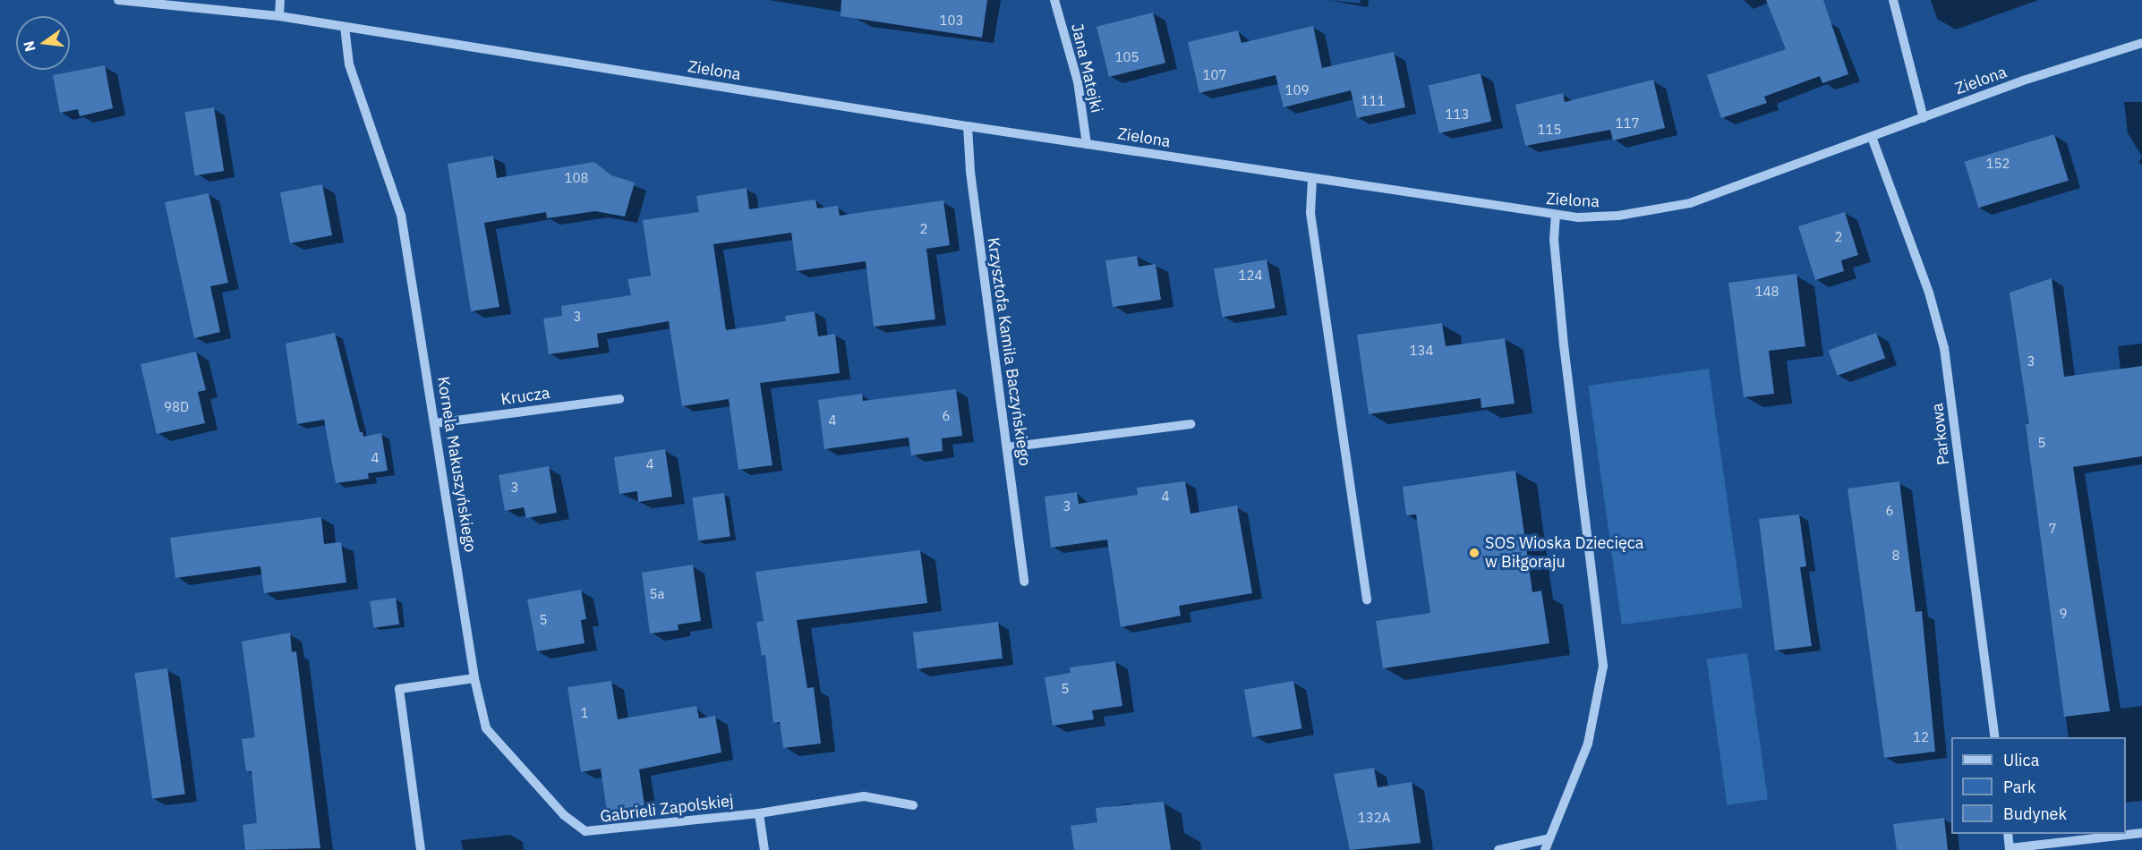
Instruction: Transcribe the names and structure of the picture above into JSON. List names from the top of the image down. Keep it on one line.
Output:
{"streets":{"street":["Jana Matejki","Zielona","Krzysztofa Kamila Baczyńskiego","Krucza","Parkowa","Kornela Makuszyńskiego","Gabrieli Zapolskiej"]},"crossings":[["Jana Matejki","Zielona"],["Zielona","Krzysztofa Kamila Baczyńskiego"],["Zielona","Parkowa"],["Zielona","Kornela Makuszyńskiego"],["Krucza","Kornela Makuszyńskiego"],["Kornela Makuszyńskiego","Gabrieli Zapolskiej"]],"places":["SOS Wioska Dziecięca w Biłgoraju"],"house_numbers":["103","105","107","109","111","113","117","115","152","108","2","2","124","148","3","134","3","98D","6","4","5","4","4","3","4","3","6","7","8","5a","9","5","5","1","12","132A"],"legend":["Ulica","Park","Budynek"],"north":"left"}
